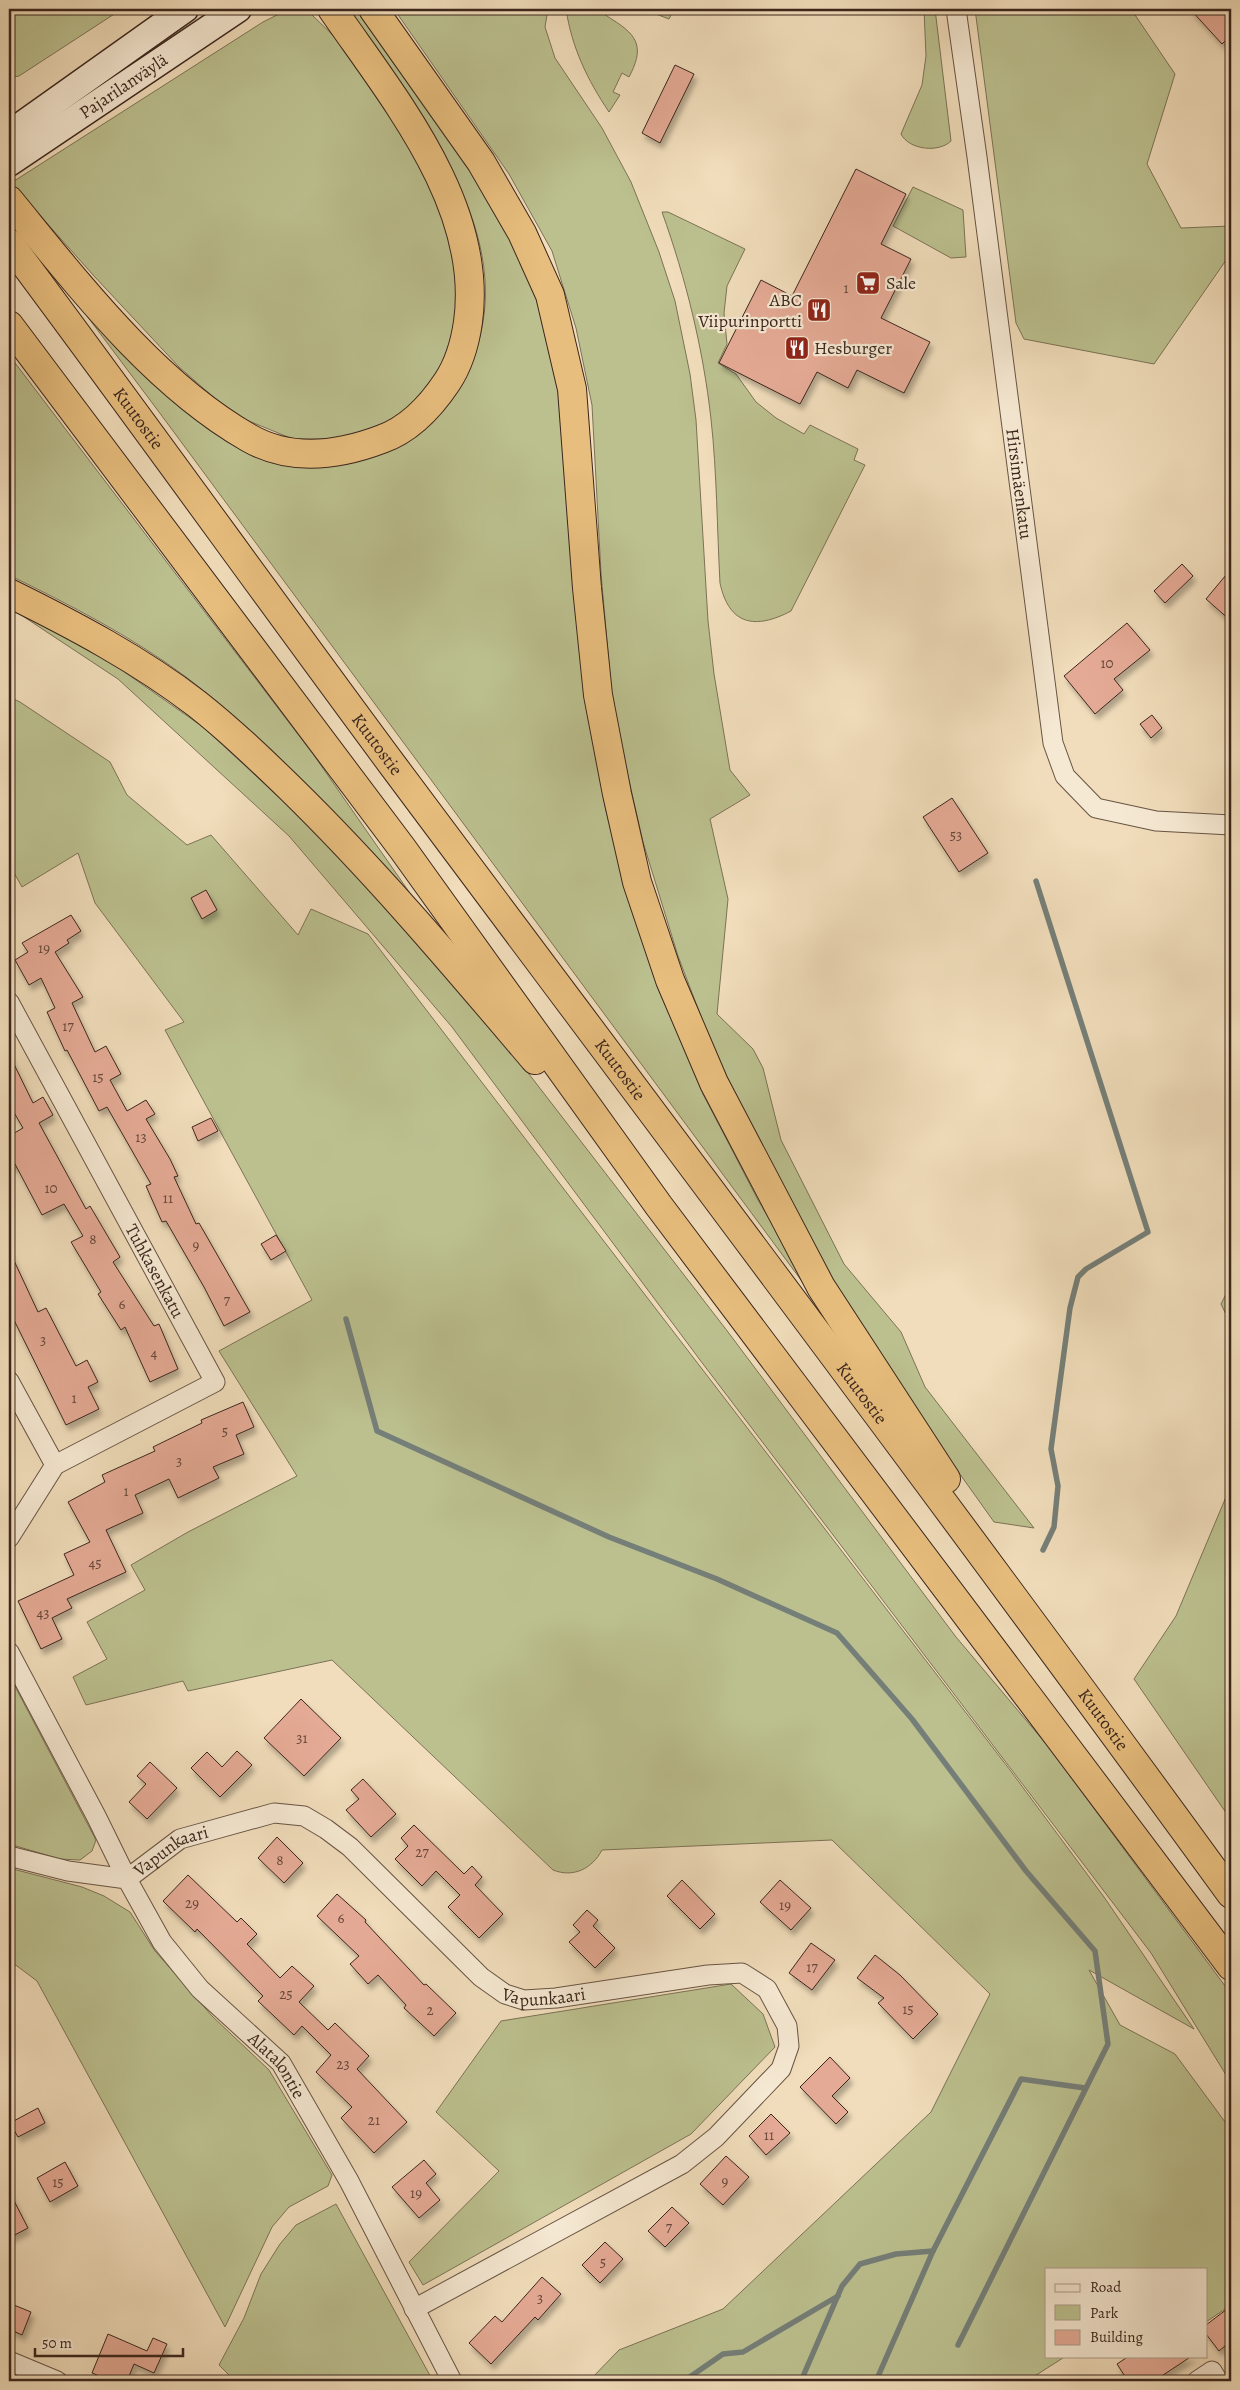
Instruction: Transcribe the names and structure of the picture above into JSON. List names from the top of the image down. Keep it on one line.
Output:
{"streets":{"highway":["Kuutostie"],"main road":["Pajarilanväylä"],"street":["Hirsimäenkatu","Tuhkasenkatu","Vapunkaari","Alatalontie"]},"crossings":[["Vapunkaari","Alatalontie"]],"places":{"supermarket":["Sale"],"restaurant":["ABC Viipurinportti","Hesburger"]},"house_numbers":["1","10","53","19","17","15","13","10","11","8","9","7","6","3","4","1","5","3","1","45","43","31","27","8","29","19","6","17","25","15","2","23","21","11","9","15","19","7","5","3"],"legend":["Road","Park","Building"],"scale_bar":"50 m"}
